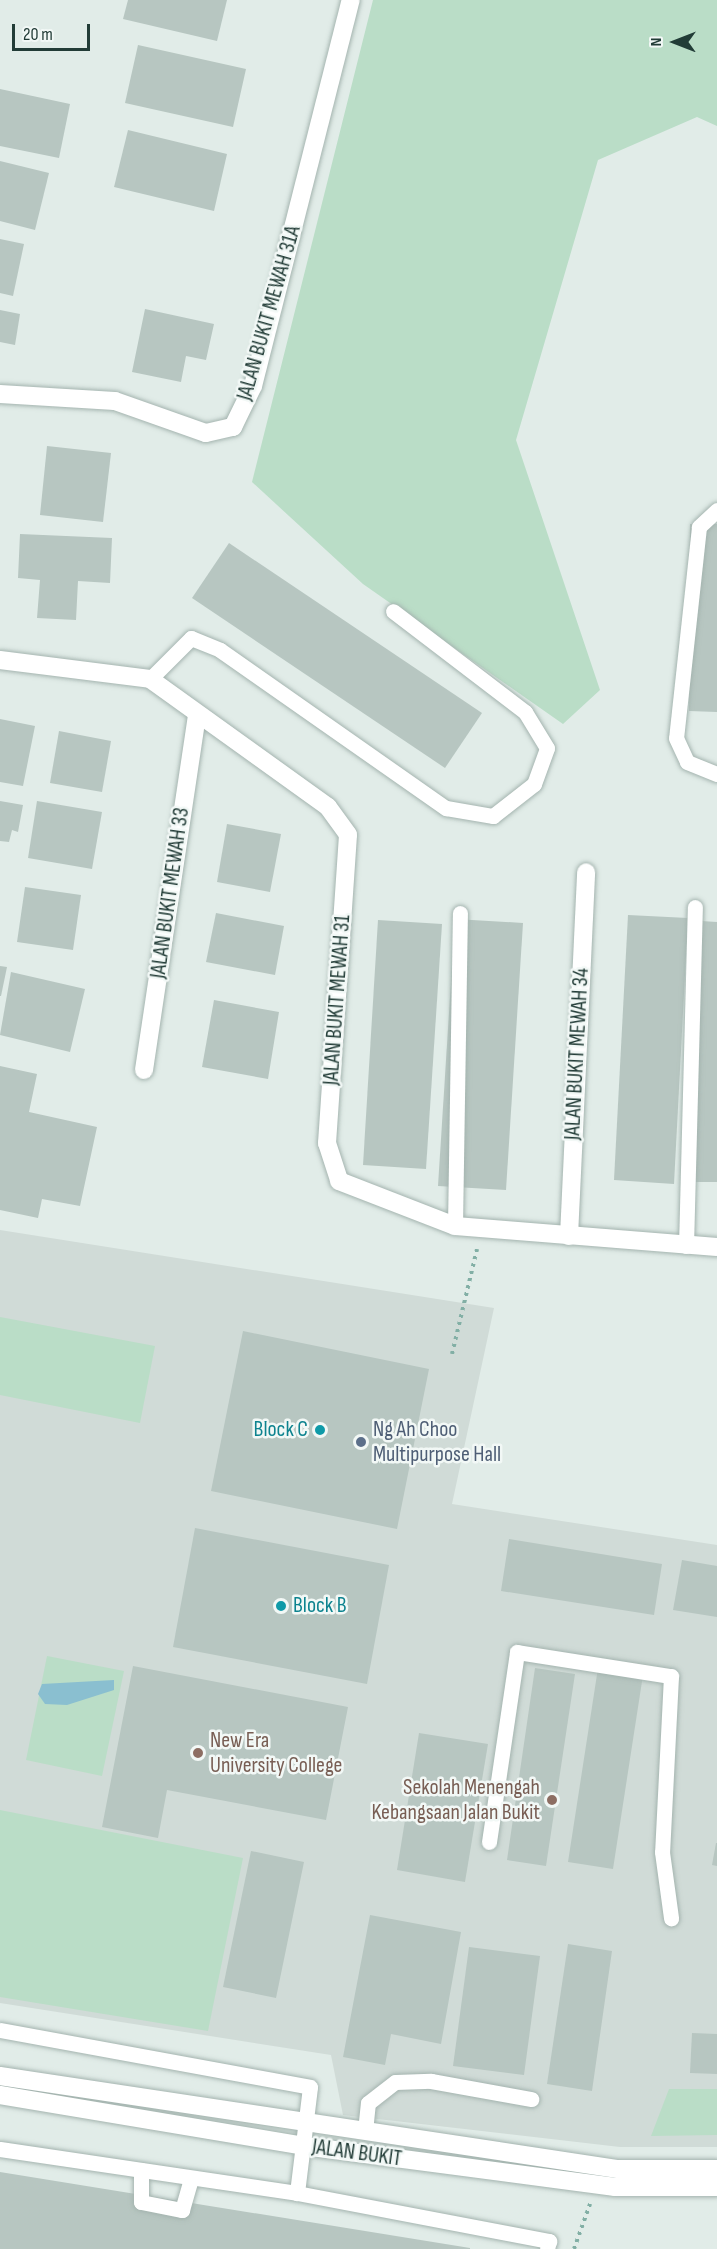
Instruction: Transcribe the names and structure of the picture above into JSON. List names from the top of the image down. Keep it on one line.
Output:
{"streets":{"street":["JALAN BUKIT MEWAH 31A","JALAN BUKIT MEWAH 33","JALAN BUKIT MEWAH 31","JALAN BUKIT MEWAH 34","JALAN BUKIT"]},"crossings":[["JALAN BUKIT MEWAH 33","JALAN BUKIT MEWAH 31"],["JALAN BUKIT MEWAH 31","JALAN BUKIT MEWAH 34"]],"places":["Block C","Ng Ah Choo Multipurpose Hall","Block B","New Era University College","Sekolah Menengah Kebangsaan Jalan Bukit"],"scale_bar":"20 m","north":"left"}
